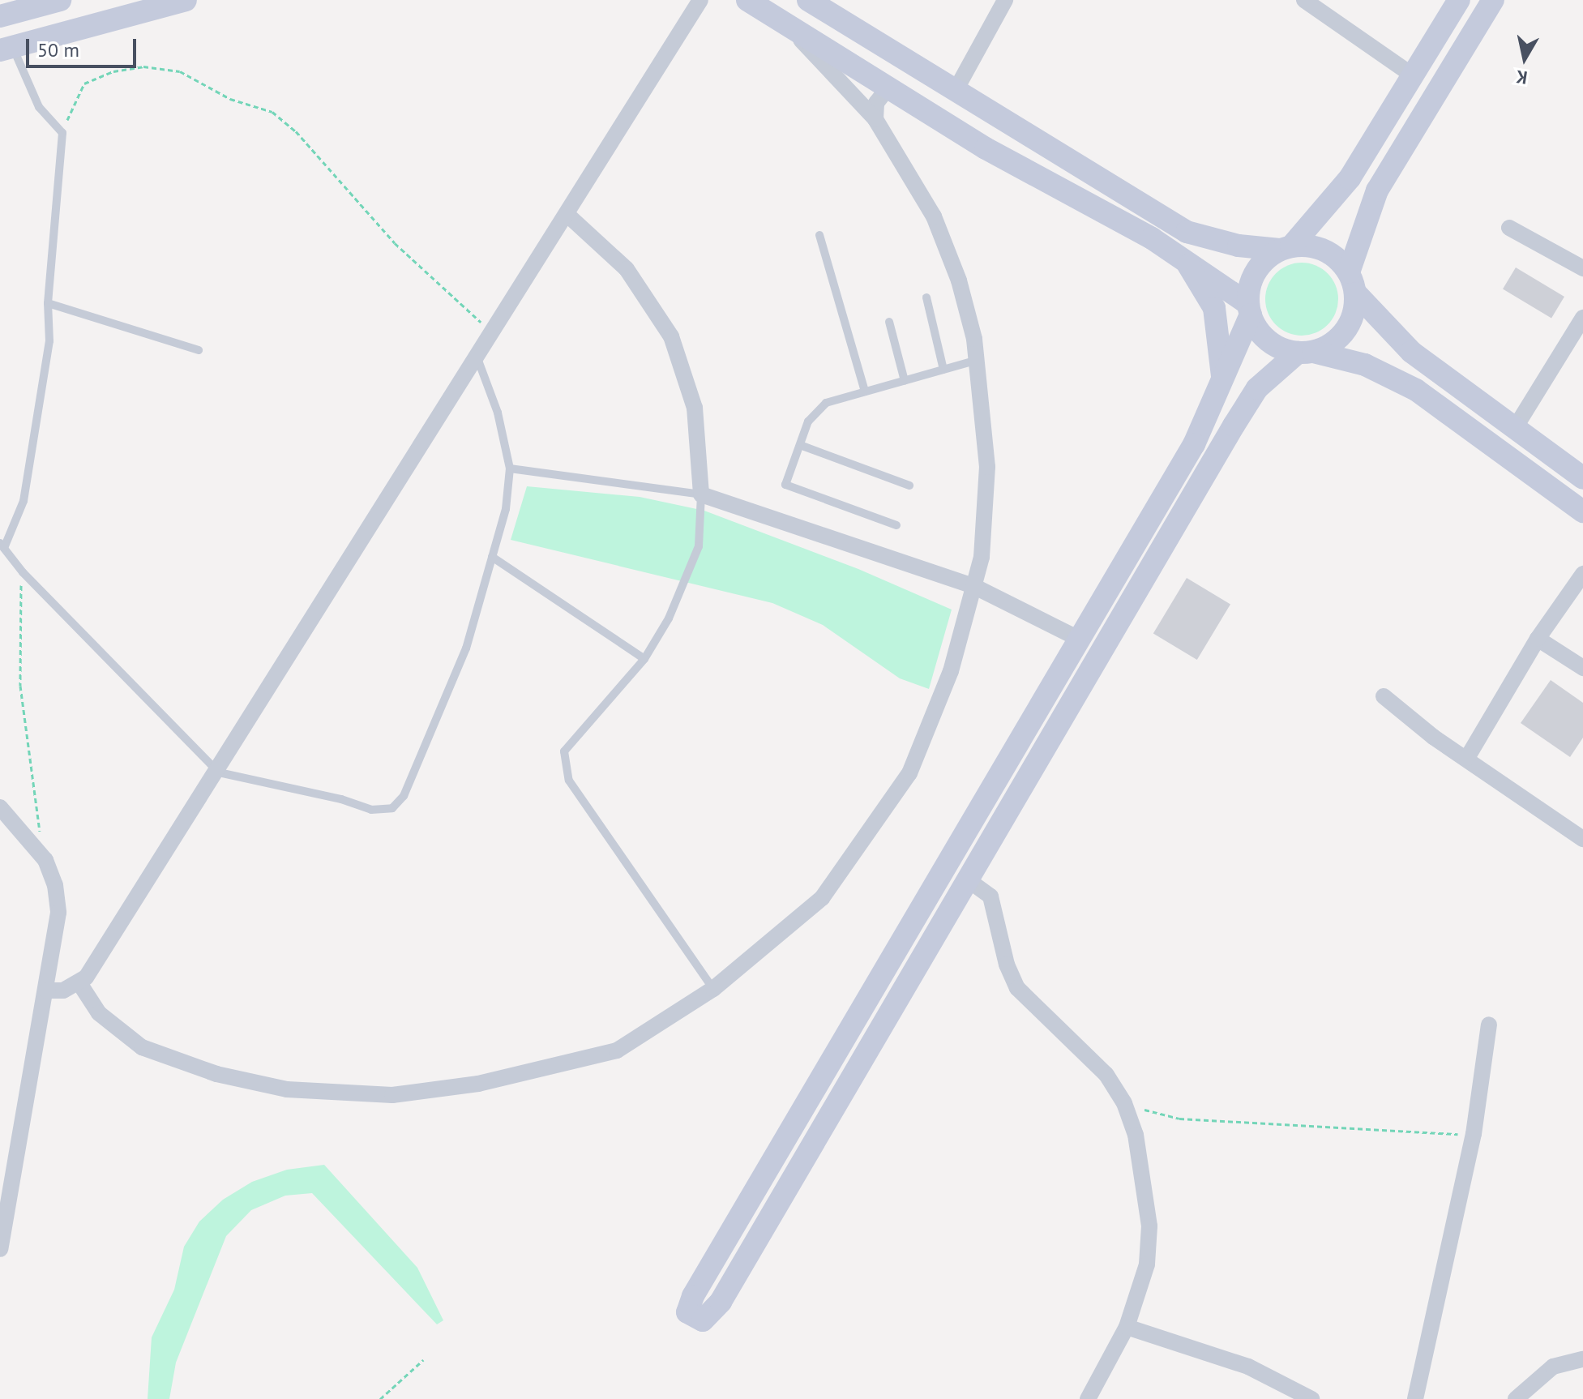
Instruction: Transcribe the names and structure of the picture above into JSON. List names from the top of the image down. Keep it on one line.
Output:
{"scale_bar":"50 m","north":"bottom"}
